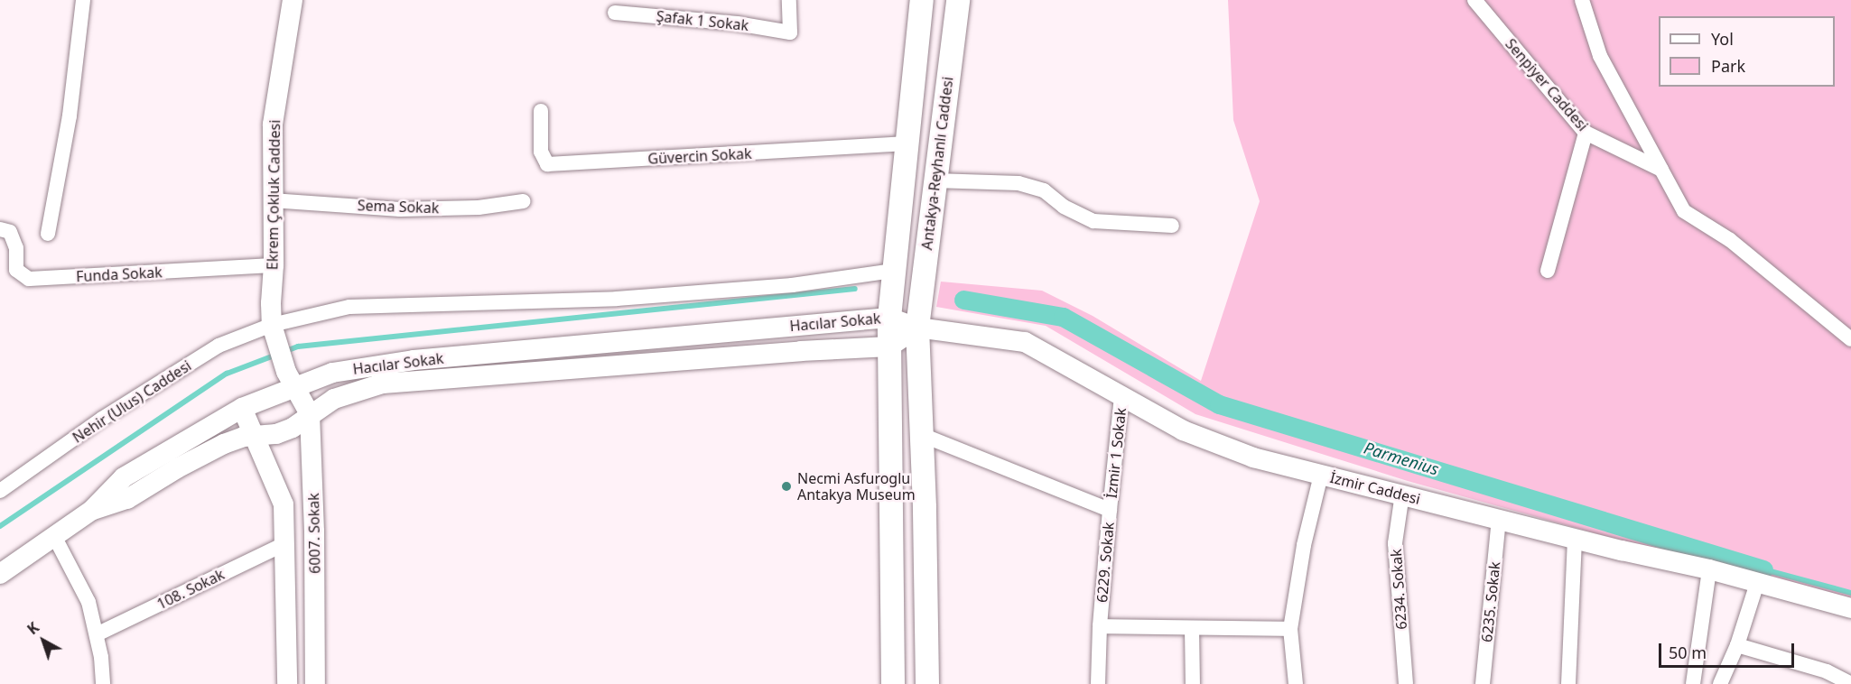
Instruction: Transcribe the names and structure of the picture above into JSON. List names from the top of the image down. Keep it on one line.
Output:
{"streets":{"main road":["Antakya-Reyhanlı Caddesi"],"street":["Şafak 1 Sokak","Senpiyer Caddesi","Güvercin Sokak","Ekrem Çokluk Caddesi","Sema Sokak","Funda Sokak","Hacılar Sokak","Nehir (Ulus) Caddesi","İzmir 1 Sokak","İzmir Caddesi","6007. Sokak","6229. Sokak","108. Sokak","6234. Sokak","6235. Sokak"]},"crossings":[["Güvercin Sokak","Antakya-Reyhanlı Caddesi"],["Antakya-Reyhanlı Caddesi","Hacılar Sokak"],["Antakya-Reyhanlı Caddesi","Nehir (Ulus) Caddesi"],["Antakya-Reyhanlı Caddesi","İzmir Caddesi"],["Antakya-Reyhanlı Caddesi","6229. Sokak"],["Ekrem Çokluk Caddesi","Sema Sokak"],["Ekrem Çokluk Caddesi","Funda Sokak"],["Ekrem Çokluk Caddesi","Hacılar Sokak"],["Ekrem Çokluk Caddesi","Nehir (Ulus) Caddesi"],["Ekrem Çokluk Caddesi","6007. Sokak"],["Hacılar Sokak","İzmir Caddesi"],["Hacılar Sokak","6007. Sokak"],["İzmir 1 Sokak","İzmir Caddesi"],["İzmir 1 Sokak","6229. Sokak"],["İzmir Caddesi","6234. Sokak"],["İzmir Caddesi","6235. Sokak"],["6007. Sokak","108. Sokak"]],"water":["Parmenius"],"places":["Necmi Asfuroglu Antakya Museum"],"legend":["Yol","Park"],"scale_bar":"50 m","north":"top left"}
